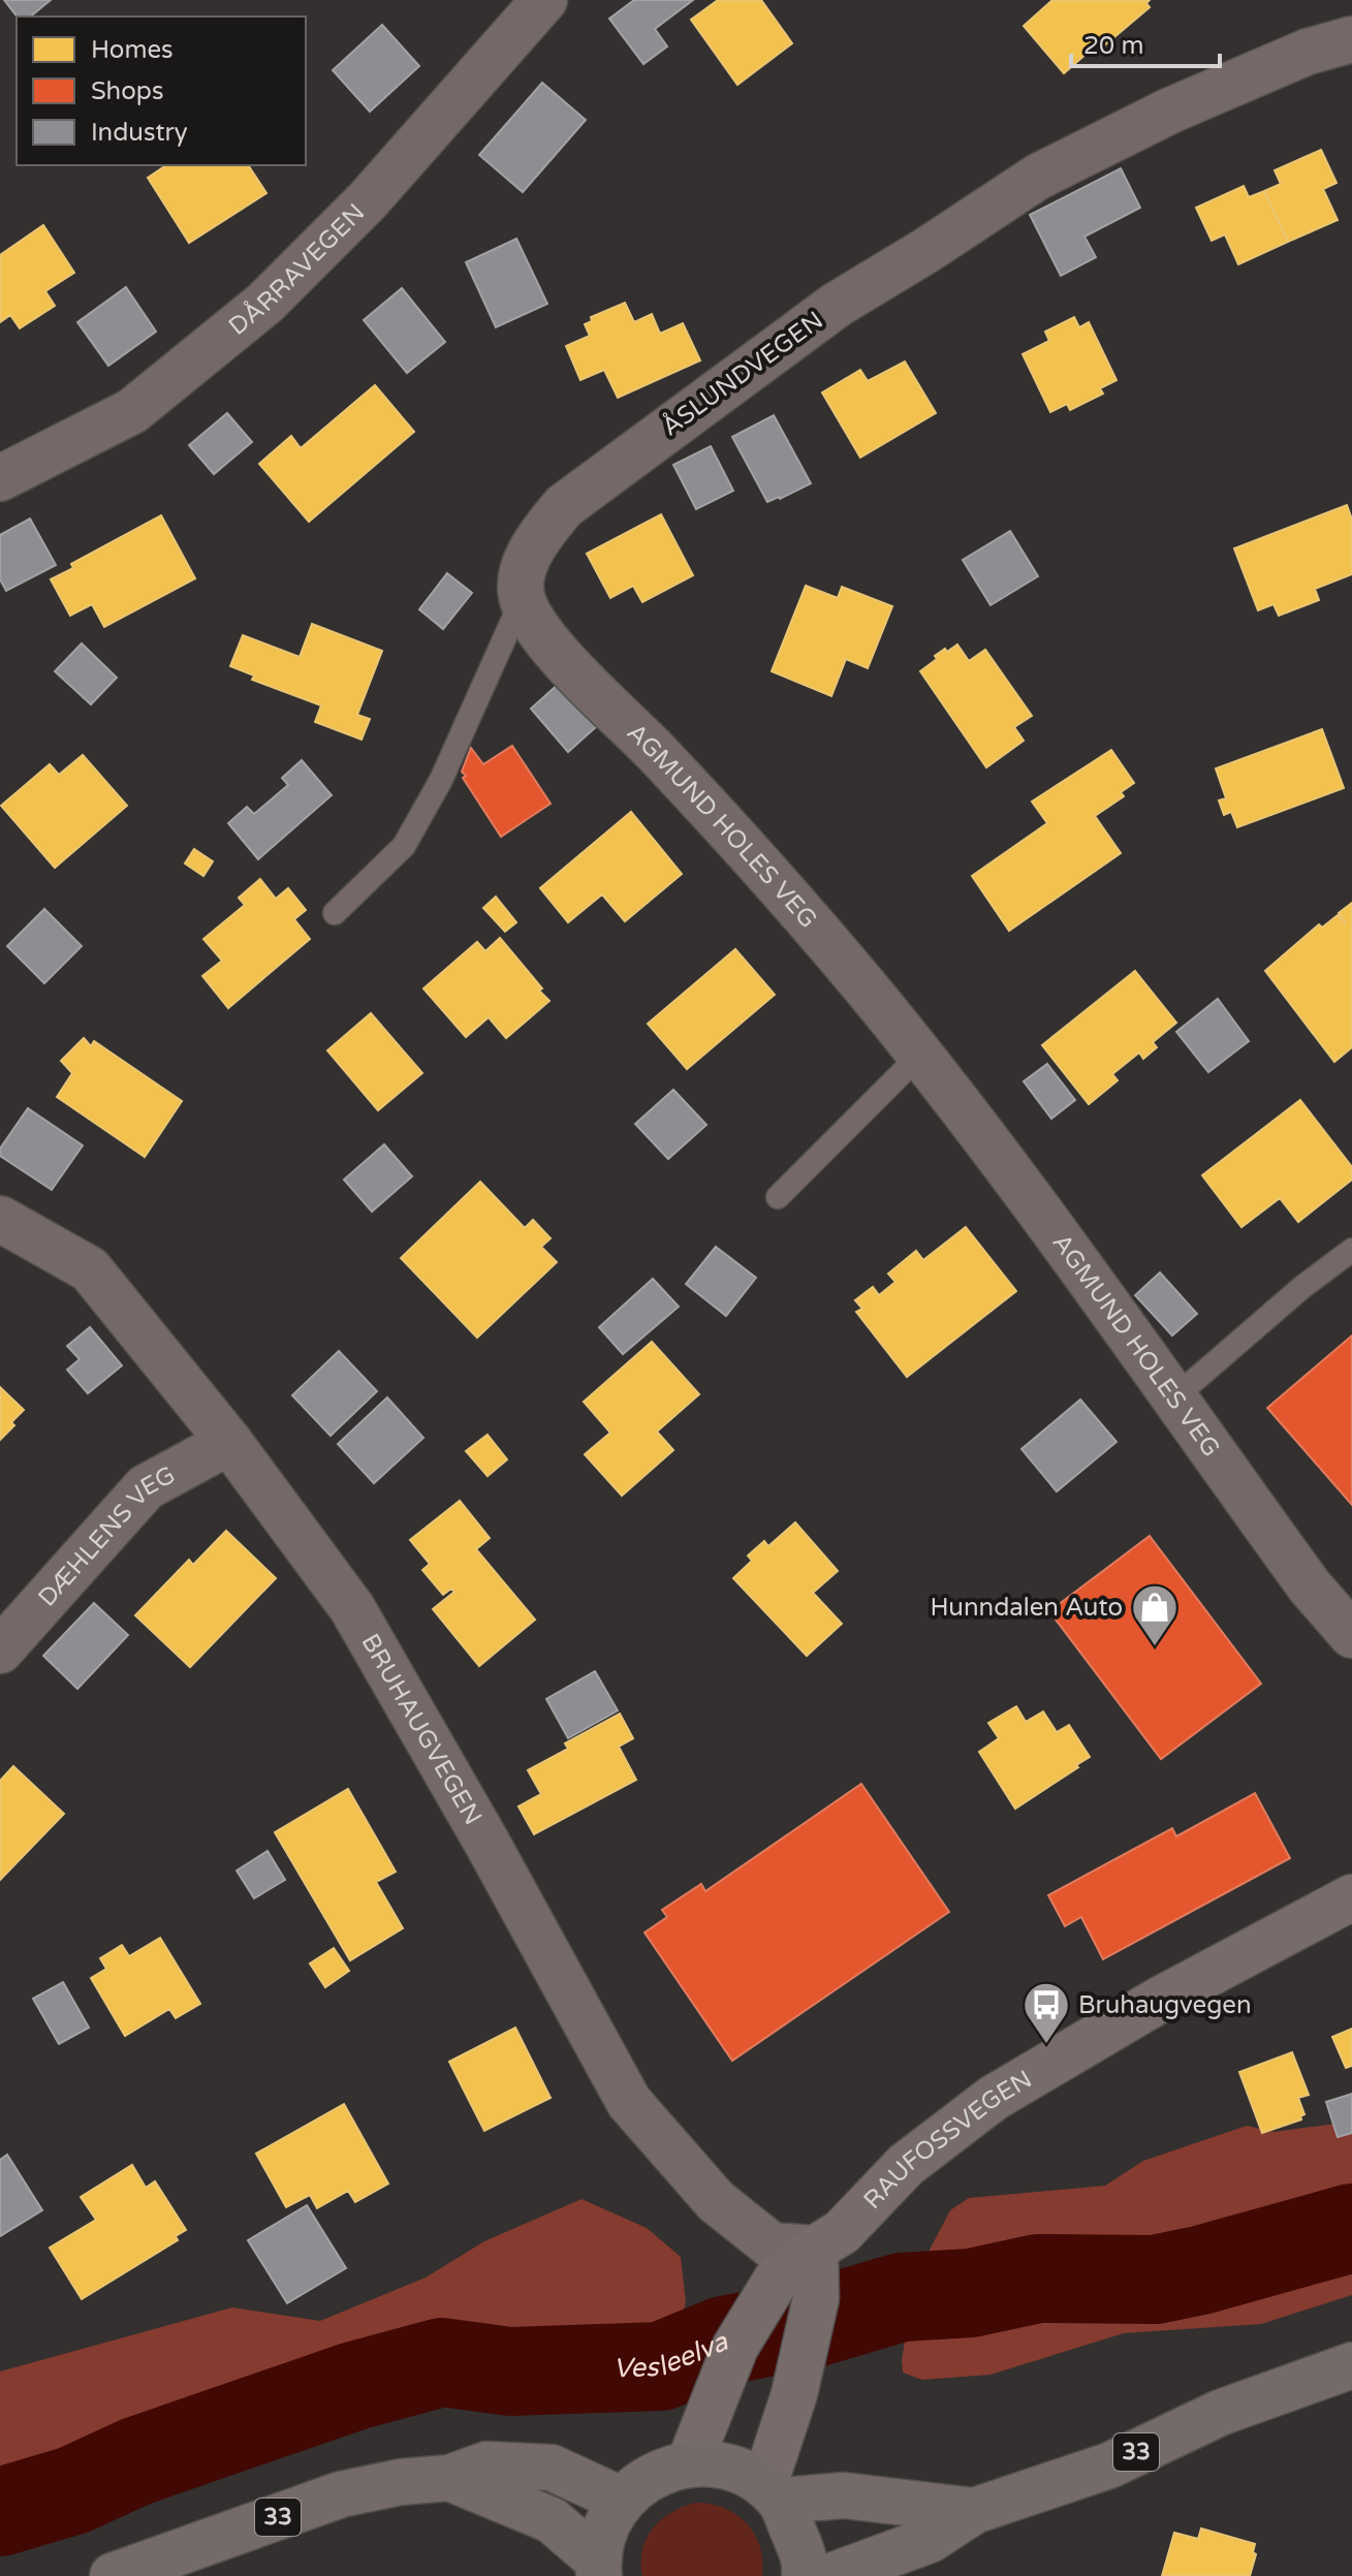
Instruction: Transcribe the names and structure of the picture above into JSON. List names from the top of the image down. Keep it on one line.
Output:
{"streets":{"main road":["RAUFOSSVEGEN","33"],"street":["DÅRRAVEGEN","ÅSLUNDVEGEN","AGMUND HOLES VEG","DÆHLENS VEG","BRUHAUGVEGEN"]},"crossings":[["ÅSLUNDVEGEN","AGMUND HOLES VEG"],["DÆHLENS VEG","BRUHAUGVEGEN"],["BRUHAUGVEGEN","RAUFOSSVEGEN"],["RAUFOSSVEGEN","33"]],"water":["Vesleelva"],"places":{"shop":["Hunndalen Auto"],"bus stop":["Bruhaugvegen"]},"legend":["Homes","Shops","Industry"],"scale_bar":"20 m"}
